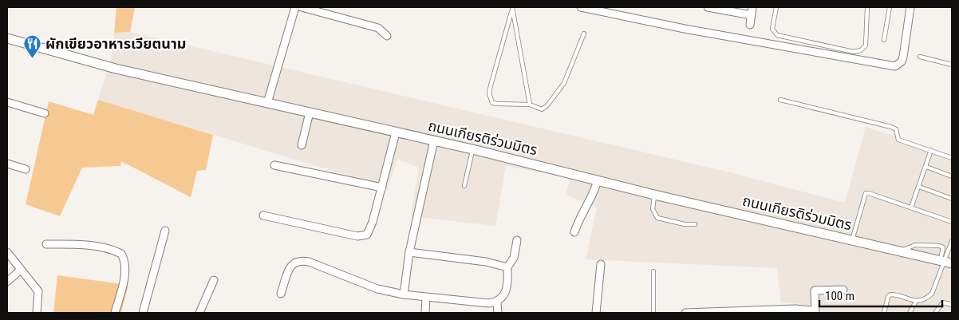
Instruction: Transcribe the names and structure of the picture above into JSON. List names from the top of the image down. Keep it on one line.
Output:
{"streets":{"street":["ถนนเกียรติร่วมมิตร"]},"places":{"restaurant":["ผักเขียวอาหารเวียตนาม"]},"scale_bar":"100 m"}
